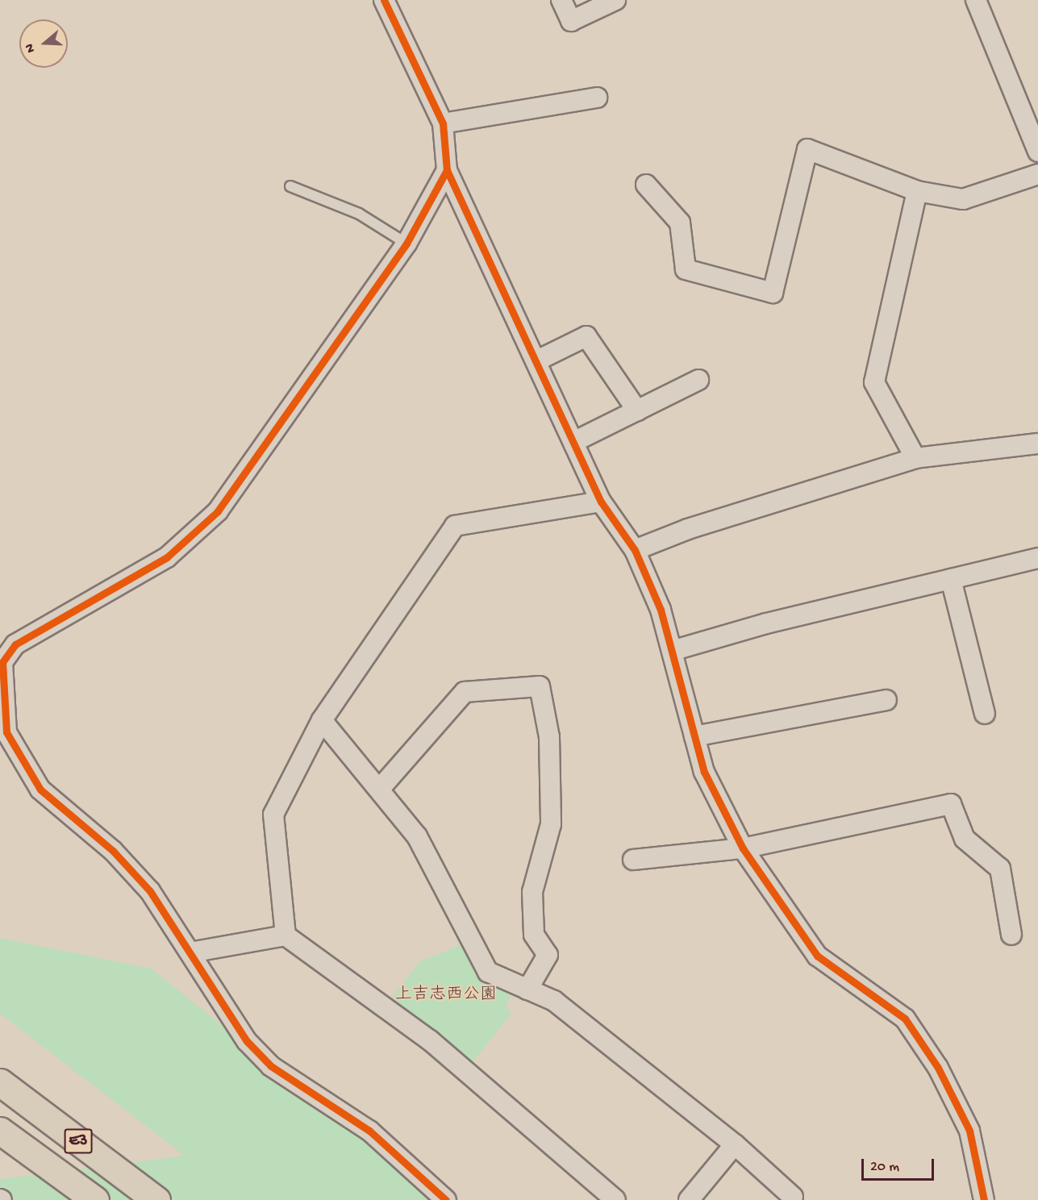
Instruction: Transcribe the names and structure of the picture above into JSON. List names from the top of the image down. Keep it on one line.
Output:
{"streets":{"highway":["E3"]},"parks":["上吉志西公園"],"scale_bar":"20 m","north":"left"}
